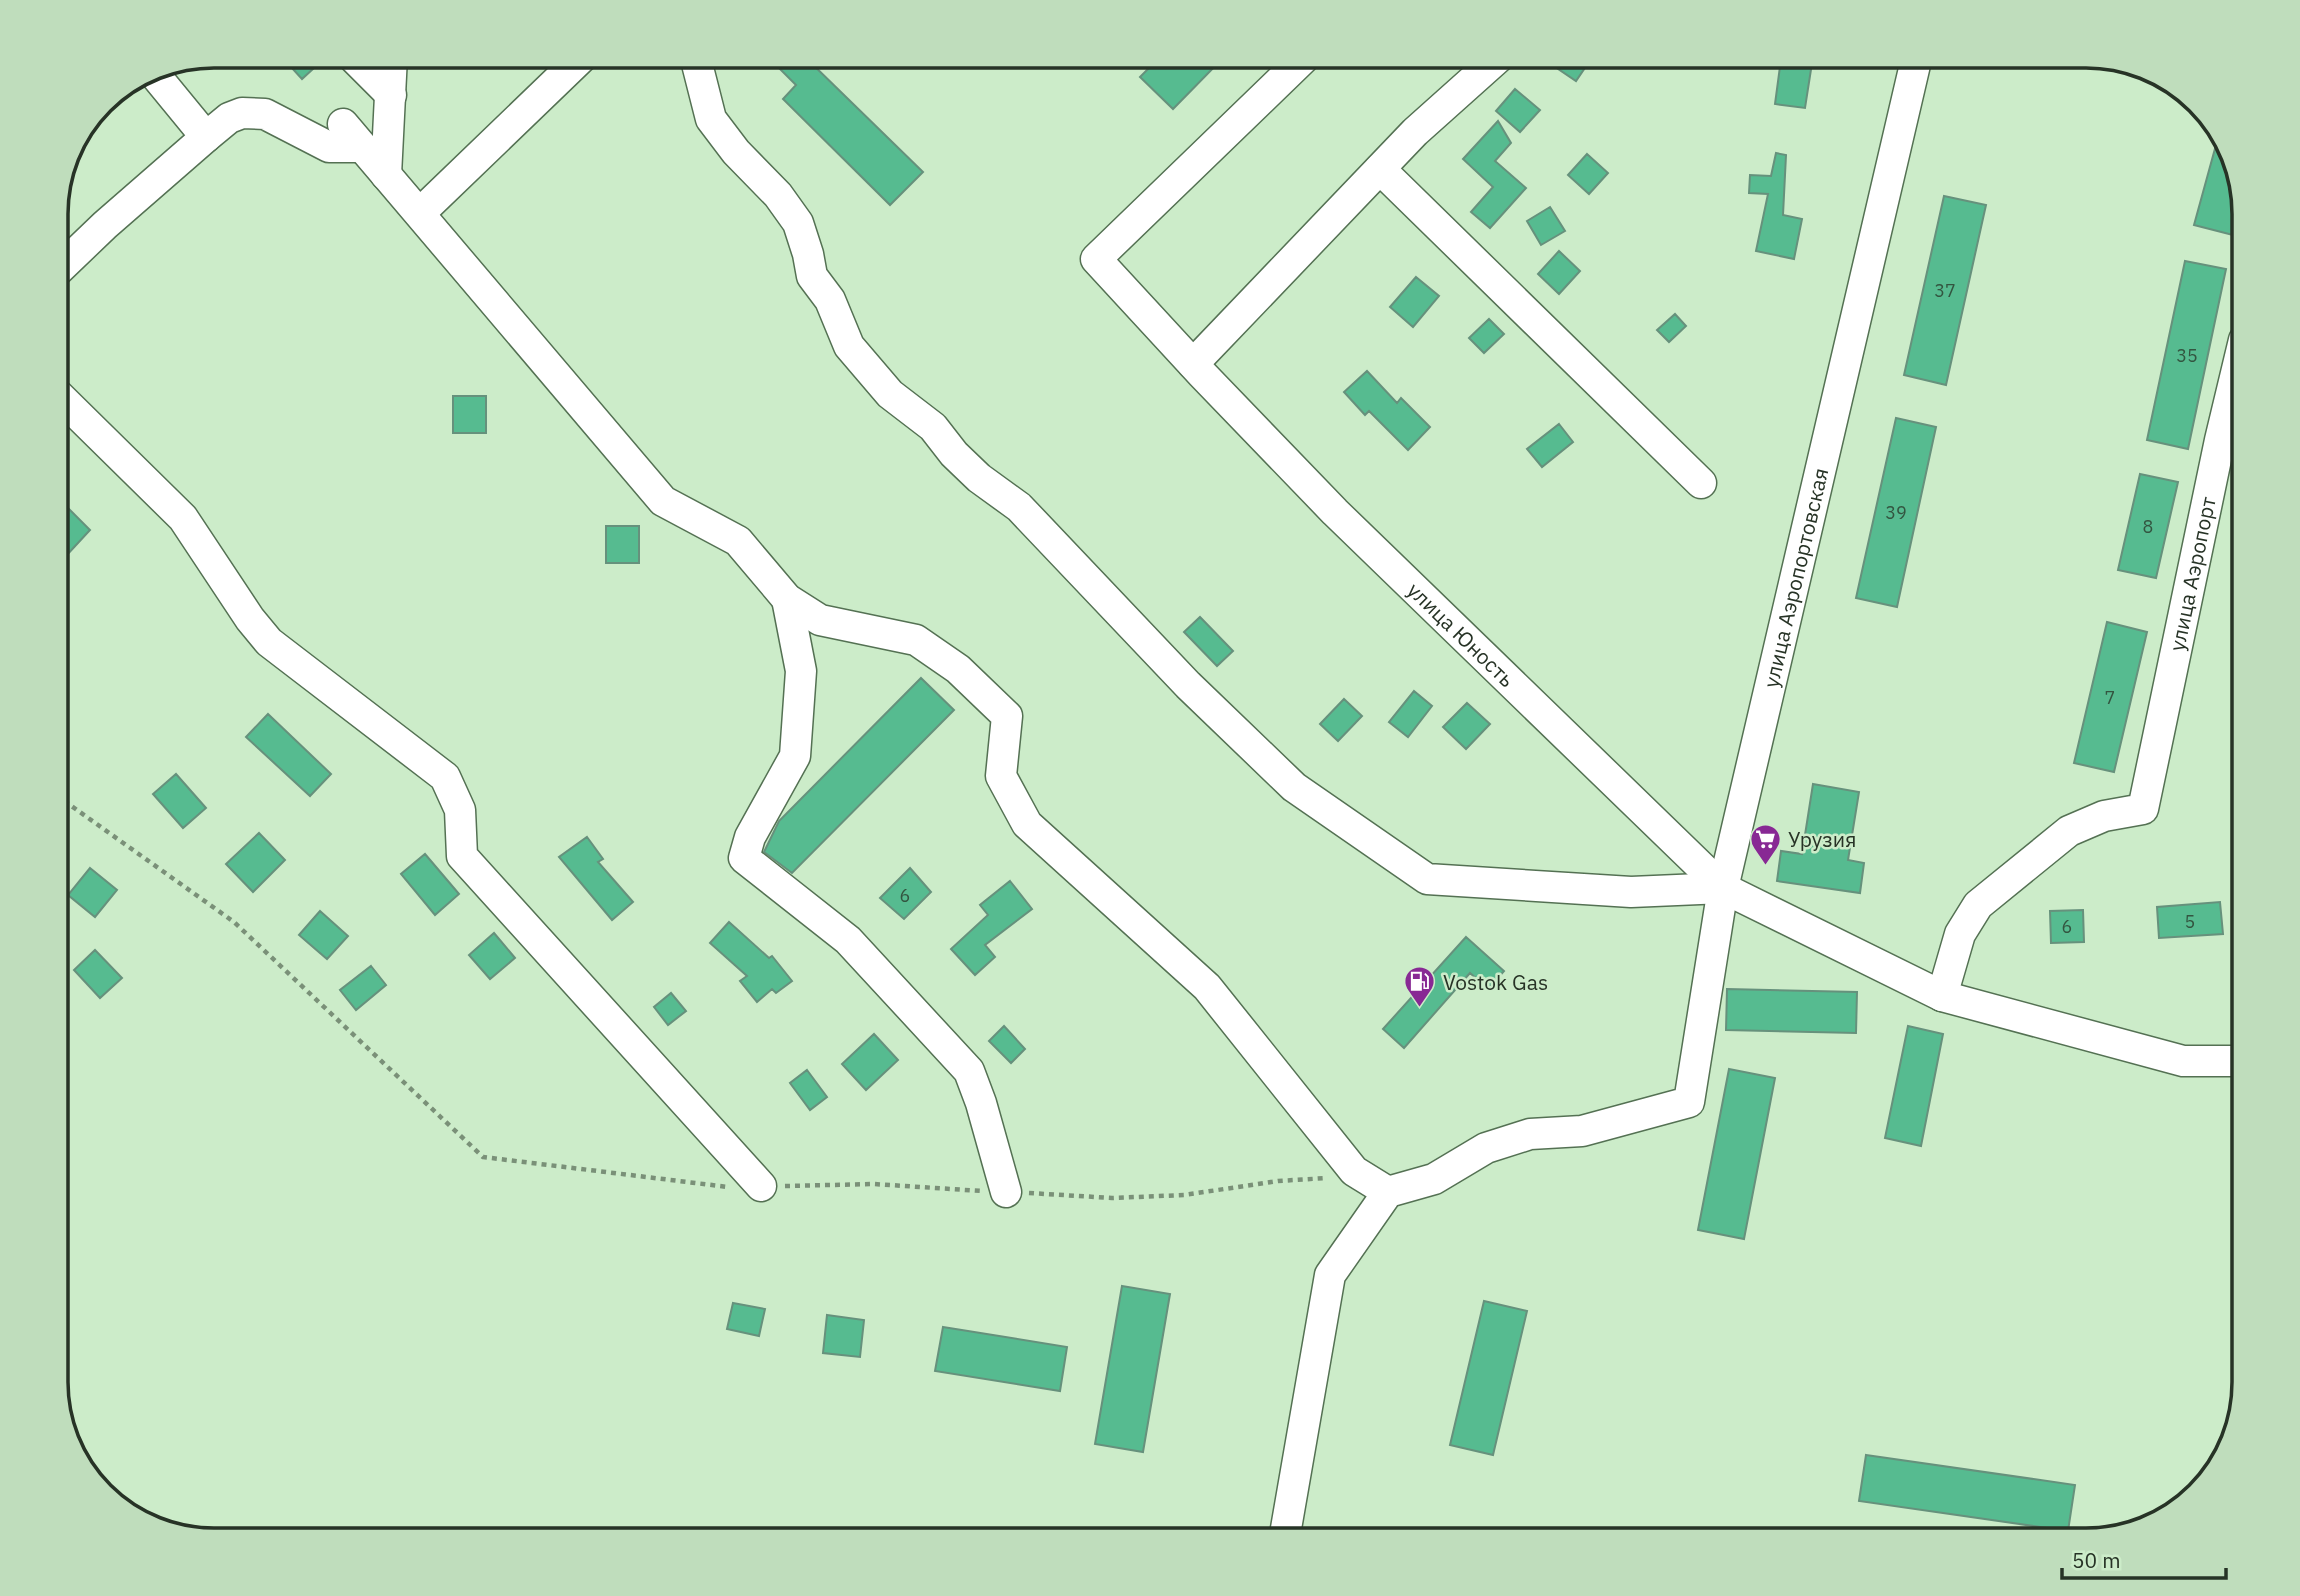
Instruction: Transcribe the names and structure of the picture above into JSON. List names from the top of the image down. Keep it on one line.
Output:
{"streets":{"street":["улица Аэропорт","улица Аэропортовская","улица Юность"]},"crossings":[["улица Аэропортовская","улица Юность"]],"places":{"supermarket":["Урузия"],"fuel station":["Vostok Gas"]},"house_numbers":["37","35","39","8","7","6","5","6"],"scale_bar":"50 m"}
